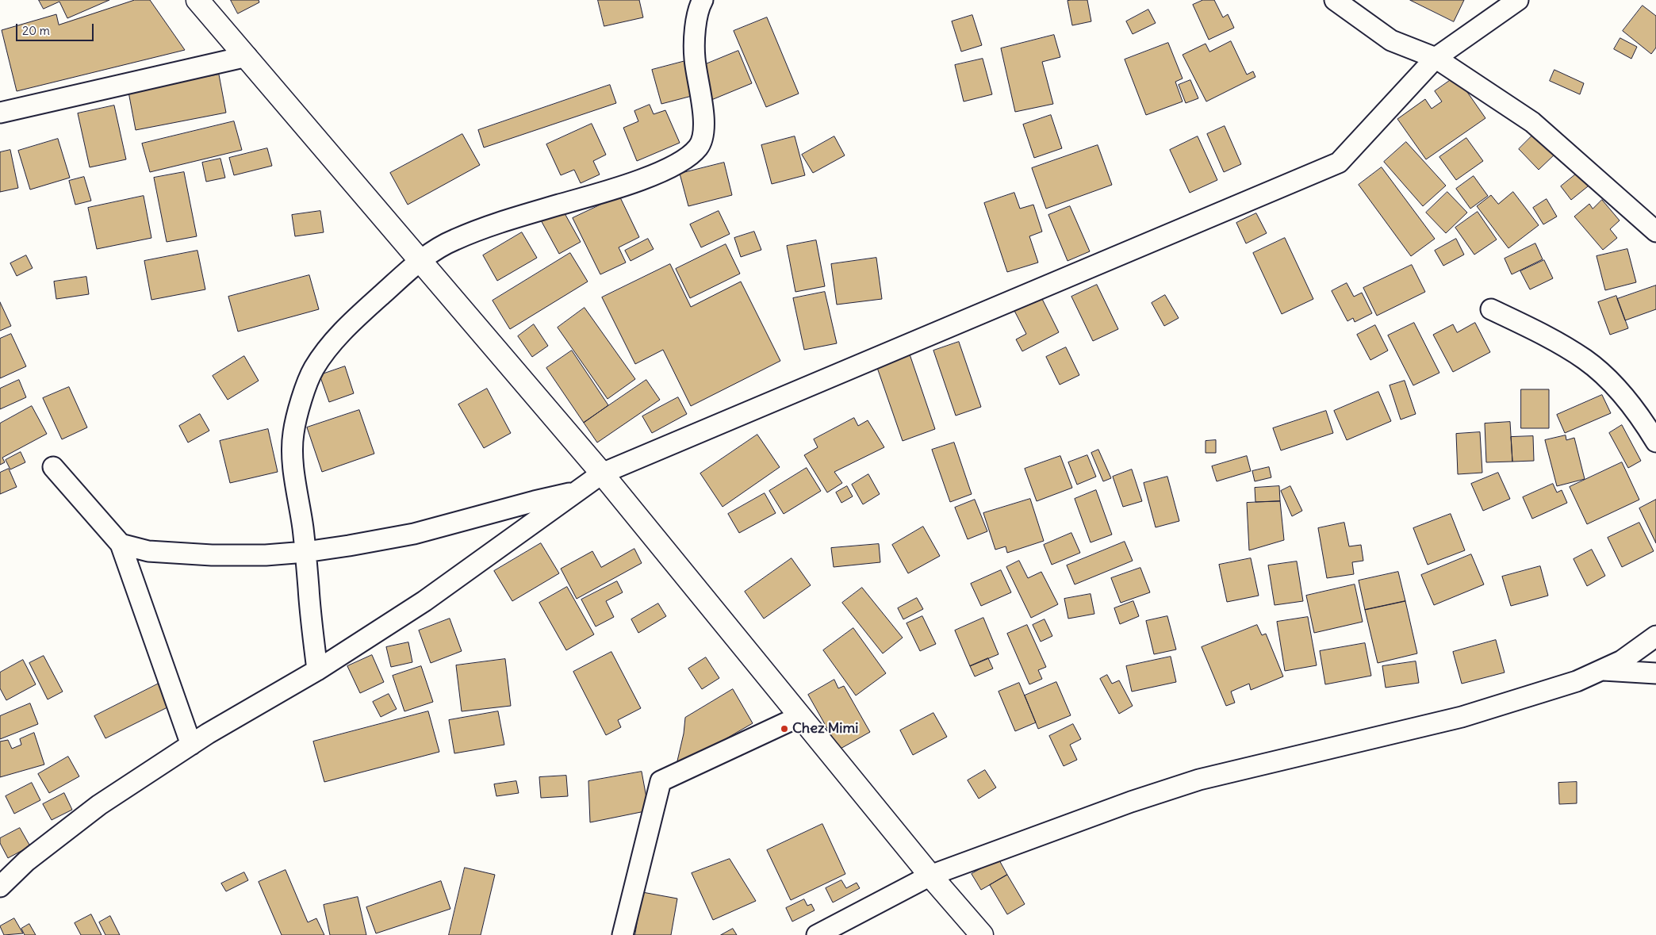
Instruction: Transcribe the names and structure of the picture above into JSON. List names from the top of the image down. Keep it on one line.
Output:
{"places":["Chez Mimi"],"scale_bar":"20 m"}
